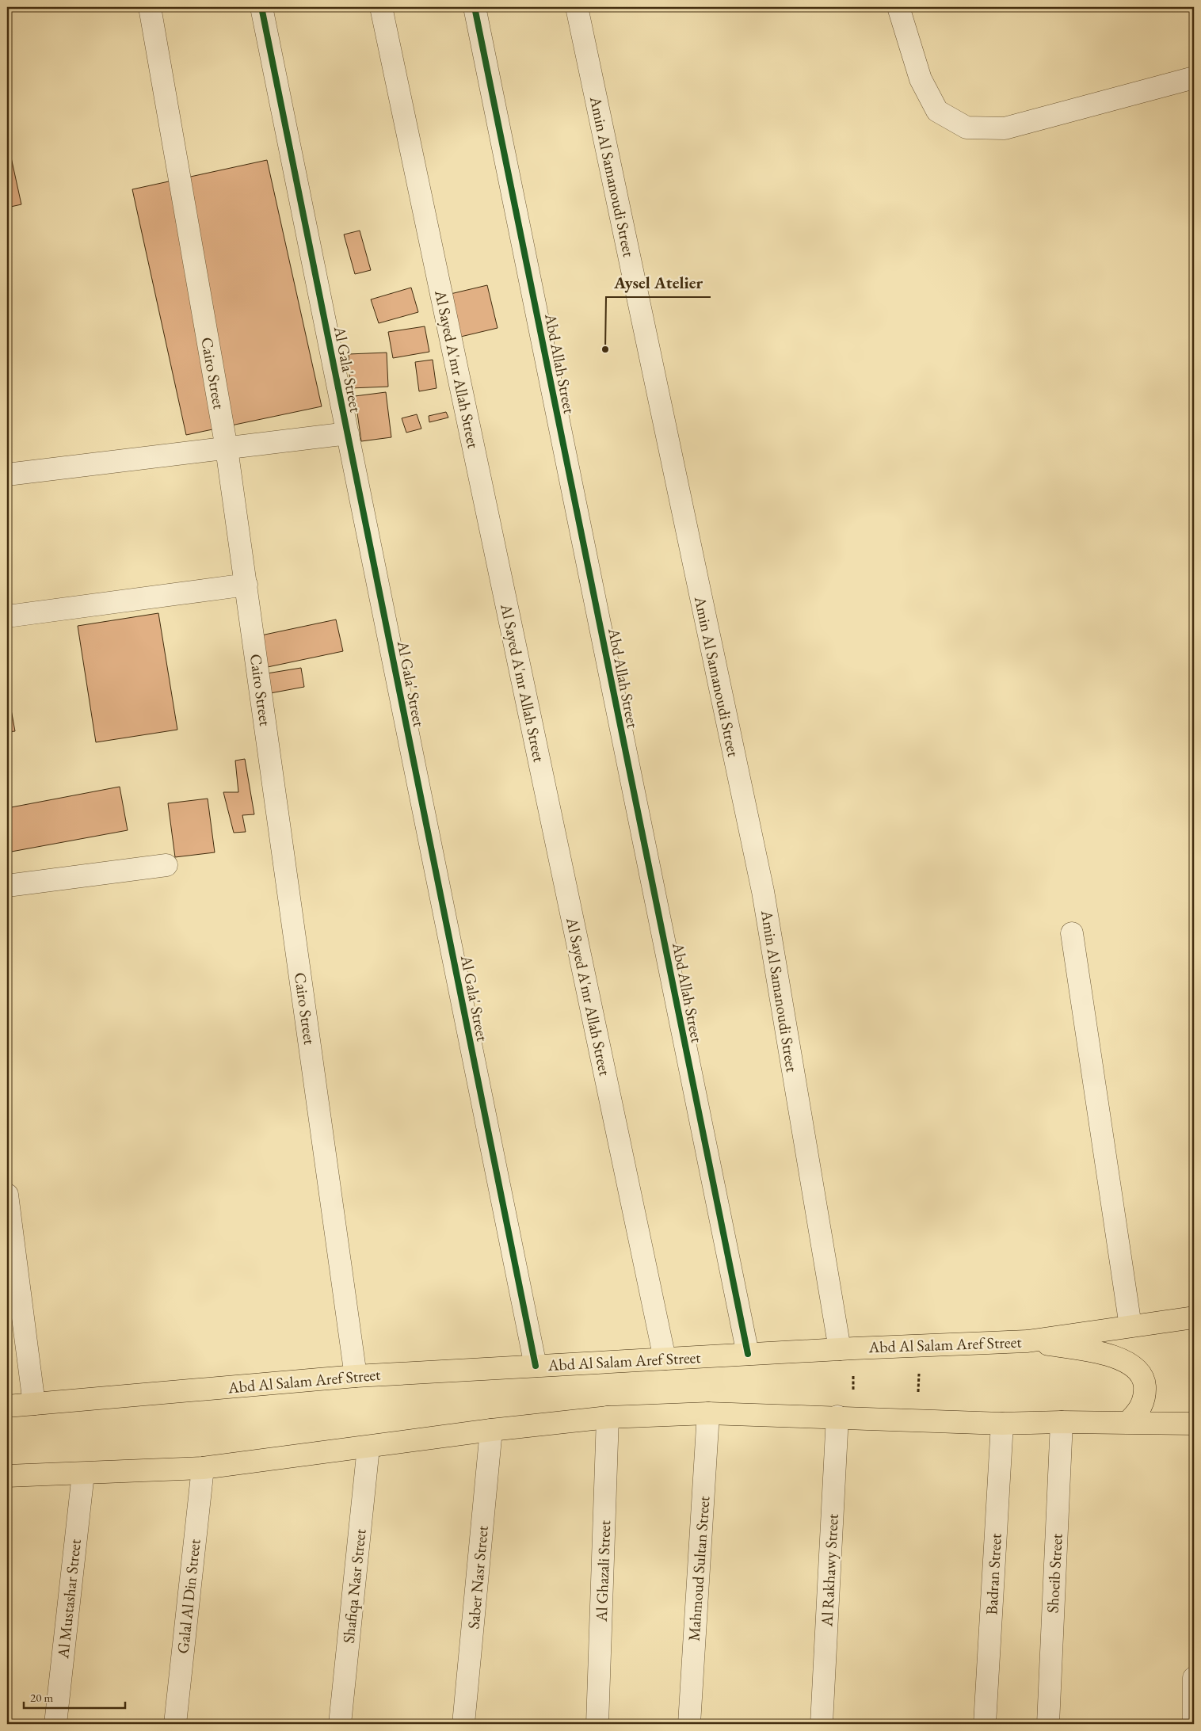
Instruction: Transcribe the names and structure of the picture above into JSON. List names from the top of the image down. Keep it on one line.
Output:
{"streets":{"main road":["Abd Al Salam Aref Street"],"street":["Amin Al Samanoudi Street","Abd Allah Street","Al Gala' Street","Al Sayed A'mr Allah Street","Cairo Street","Mahmoud Sultan Street","Al Rakhawy Street","Al Ghazali Street","Shoeib Street","Badran Street","Saber Nasr Street","Shafiqa Nasr Street","Galal Al Din Street","Al Mustashar Street"]},"crossings":[["Amin Al Samanoudi Street","Abd Al Salam Aref Street"],["Abd Allah Street","Abd Al Salam Aref Street"],["Al Gala' Street","Abd Al Salam Aref Street"],["Al Sayed A'mr Allah Street","Abd Al Salam Aref Street"],["Cairo Street","Abd Al Salam Aref Street"]],"places":["Aysel Atelier"],"scale_bar":"20 m"}
